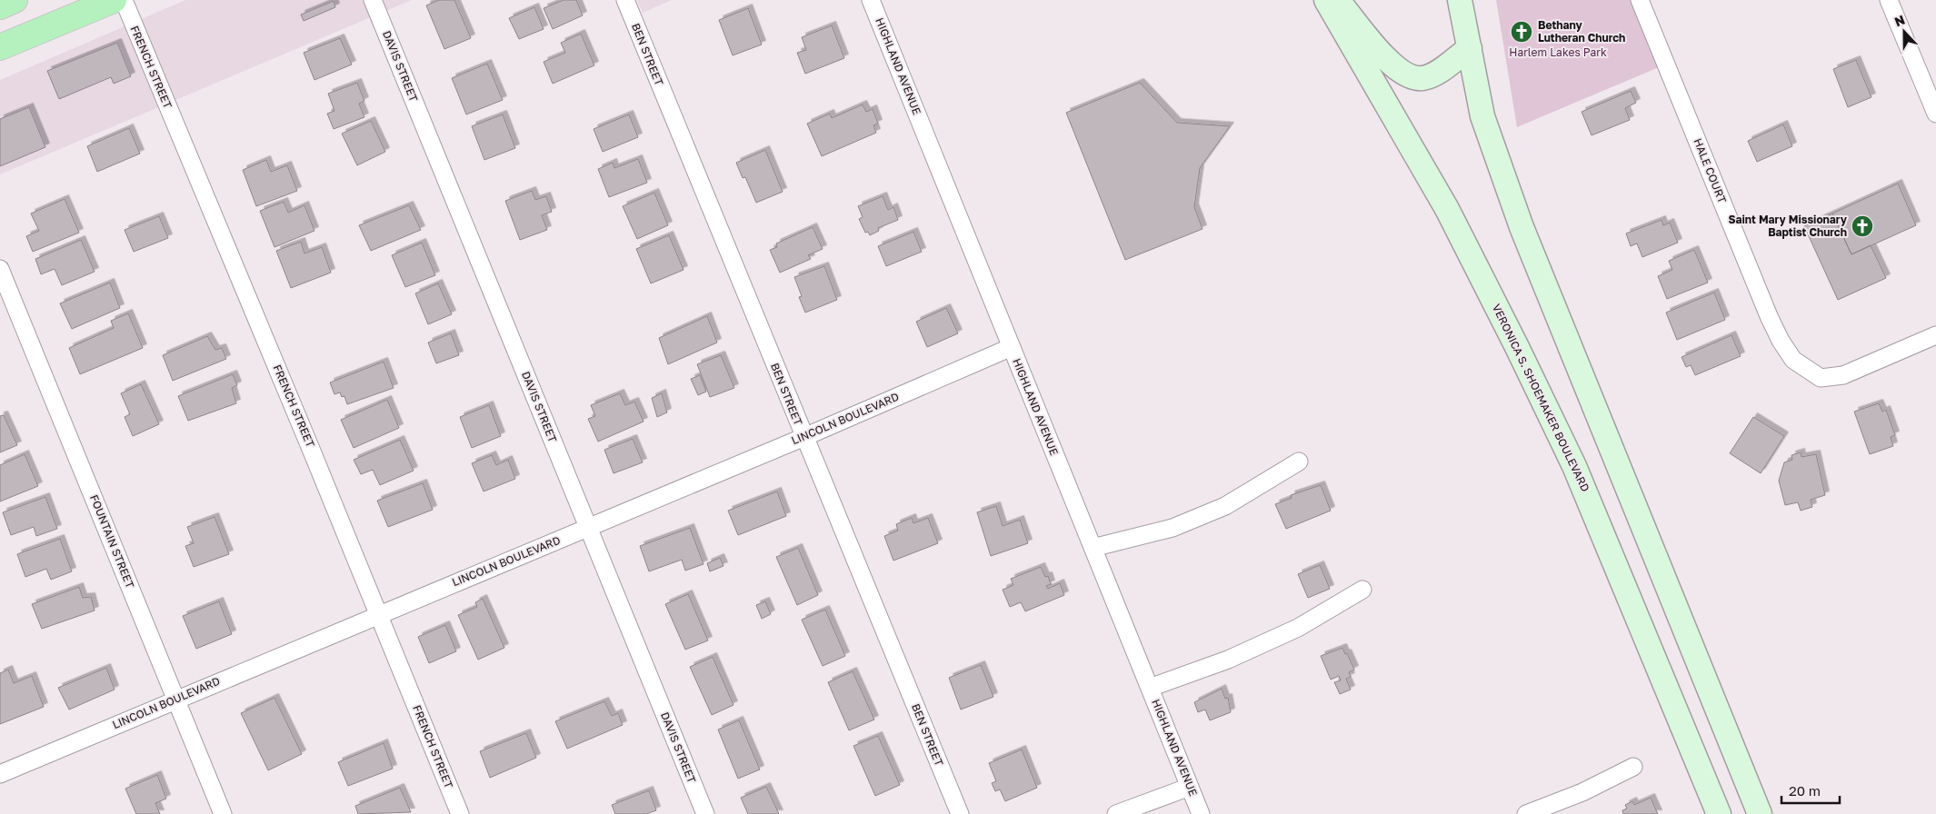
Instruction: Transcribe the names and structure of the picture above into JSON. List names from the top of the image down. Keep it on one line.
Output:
{"streets":{"street":["BEN STREET","DAVIS STREET","HIGHLAND AVENUE","FRENCH STREET","HALE COURT","VERONICA S. SHOEMAKER BOULEVARD","LINCOLN BOULEVARD","FOUNTAIN STREET"]},"crossings":[["BEN STREET","LINCOLN BOULEVARD"],["DAVIS STREET","LINCOLN BOULEVARD"],["HIGHLAND AVENUE","LINCOLN BOULEVARD"],["FRENCH STREET","LINCOLN BOULEVARD"],["LINCOLN BOULEVARD","FOUNTAIN STREET"]],"parks":["Harlem Lakes Park"],"places":{"church":["Bethany Lutheran Church","Saint Mary Missionary Baptist Church"]},"scale_bar":"20 m","north":"top"}
